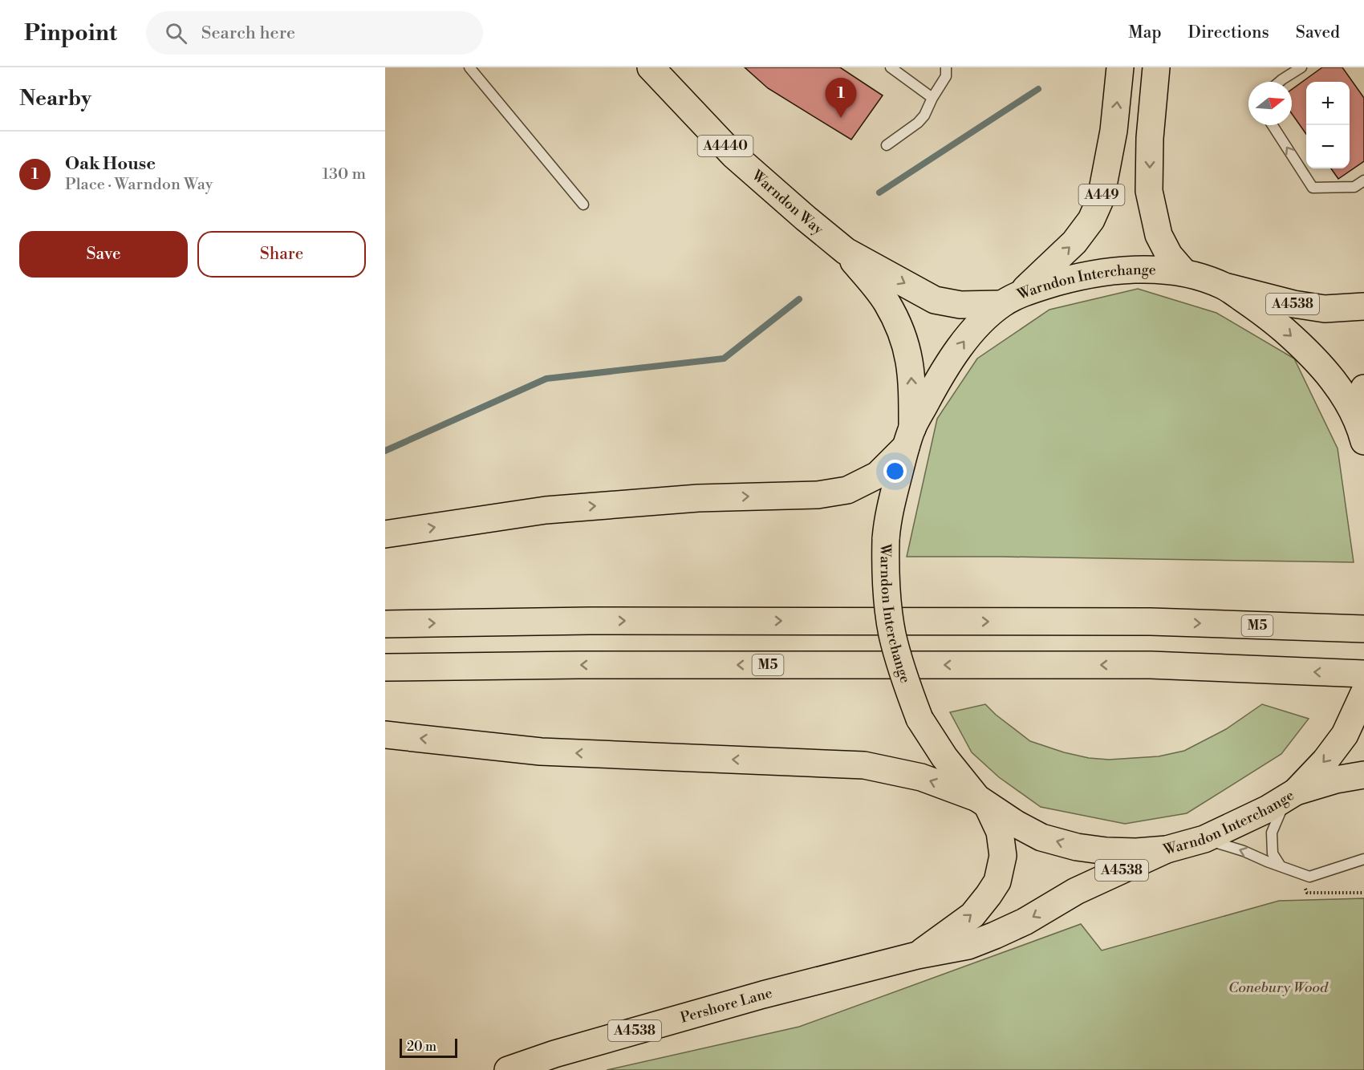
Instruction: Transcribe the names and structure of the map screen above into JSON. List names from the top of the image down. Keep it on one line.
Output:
{"streets":{"main road":["A4440","A449","Warndon Way","Warndon Interchange","A4538","M5","Pershore Lane"]},"crossings":[["A449","Warndon Way"],["A449","Warndon Interchange"],["Warndon Way","Warndon Interchange"],["Warndon Interchange","A4538"],["Warndon Interchange","Pershore Lane"]],"parks":["Conebury Wood"],"scale_bar":"20 m","north":"right","page":{"header":"Pinpoint","search":"Search here","nav":["Map","Directions","Saved"],"heading":"Nearby","pins":"1","map_buttons":["+","−"],"list":[{"mark":"1","name":"Oak House","note":"Place · Warndon Way","value":"130 m"}],"buttons":["Save","Share"],"scale":"20 m"}}
